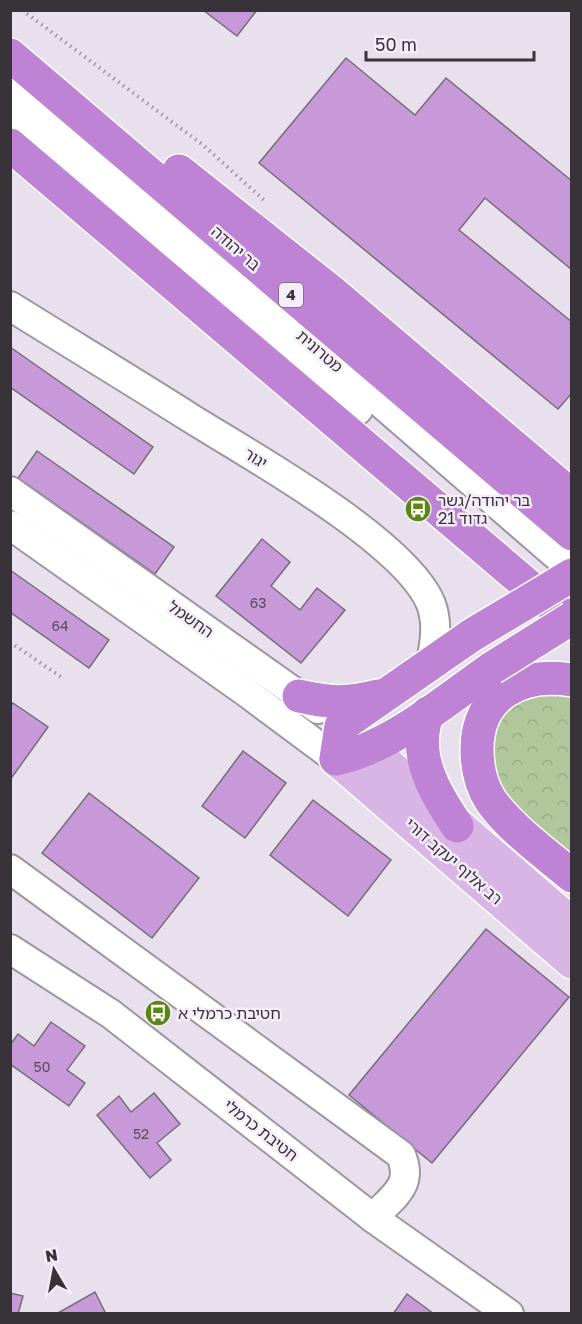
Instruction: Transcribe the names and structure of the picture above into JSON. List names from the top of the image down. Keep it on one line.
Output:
{"streets":{"highway":["בר יהודה","4"],"main road":["רב אלוף יעקב דורי"],"street":["מטרונית","יגור","החשמל","חטיבת כרמלי"]},"crossings":[["החשמל","רב אלוף יעקב דורי"]],"places":{"bus stop":["בר יהודה/גשר גדוד 21","חטיבת כרמלי א"]},"house_numbers":["63","64","50","52"],"scale_bar":"50 m","north":"top"}
